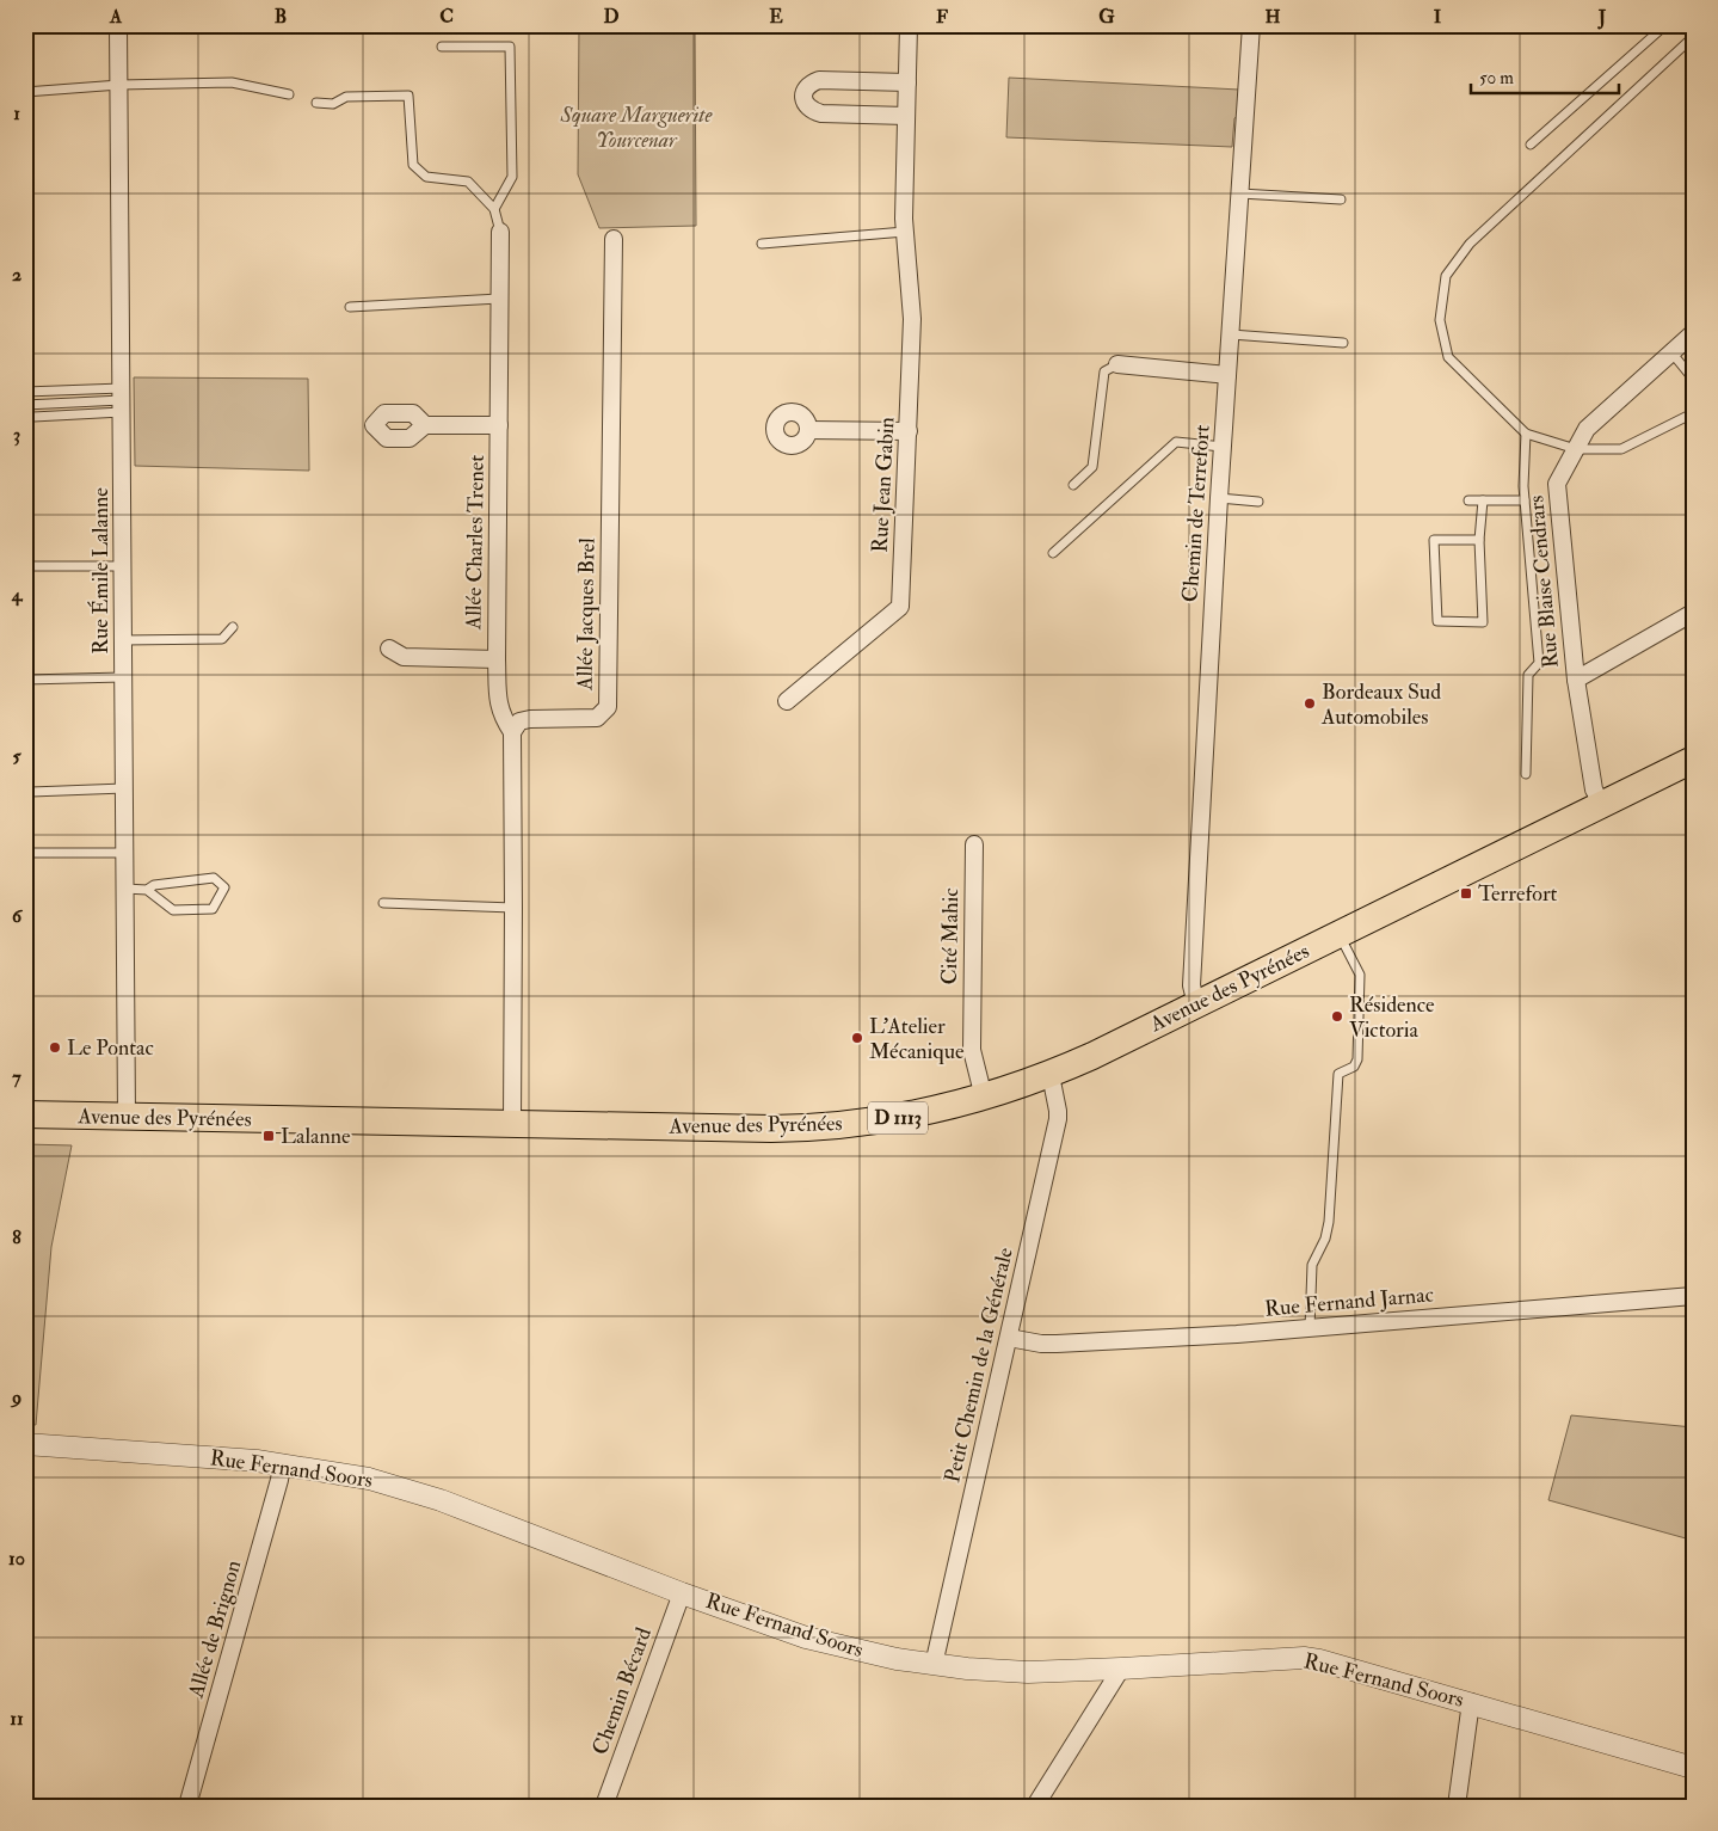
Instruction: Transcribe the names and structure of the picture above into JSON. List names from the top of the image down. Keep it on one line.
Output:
{"streets":{"main road":["Avenue des Pyrénées","D 1113"],"street":["Rue Jean Gabin","Chemin de Terrefort","Allée Charles Trenet","Rue Émile Lalanne","Rue Blaise Cendrars","Allée Jacques Brel","Cité Mahic","Rue Fernand Jarnac","Petit Chemin de la Générale","Rue Fernand Soors","Allée de Brignon","Chemin Bécard"]},"crossings":[["Chemin de Terrefort","Avenue des Pyrénées"],["Allée Charles Trenet","Allée Jacques Brel"],["Rue Émile Lalanne","Avenue des Pyrénées"],["Rue Blaise Cendrars","Avenue des Pyrénées"],["Cité Mahic","Avenue des Pyrénées"],["Avenue des Pyrénées","Petit Chemin de la Générale"],["Rue Fernand Jarnac","Petit Chemin de la Générale"],["Petit Chemin de la Générale","Rue Fernand Soors"],["Rue Fernand Soors","Allée de Brignon"],["Rue Fernand Soors","Chemin Bécard"]],"parks":["Square Marguerite Yourcenar"],"places":{"other":["Bordeaux Sud Automobiles","Résidence Victoria","L'Atelier Mécanique","Le Pontac"],"transit":["Terrefort","Lalanne"]},"scale_bar":"50 m","grid":{"columns":["A","B","C","D","E","F","G","H","I","J"],"rows":["1","2","3","4","5","6","7","8","9","10","11"]}}
